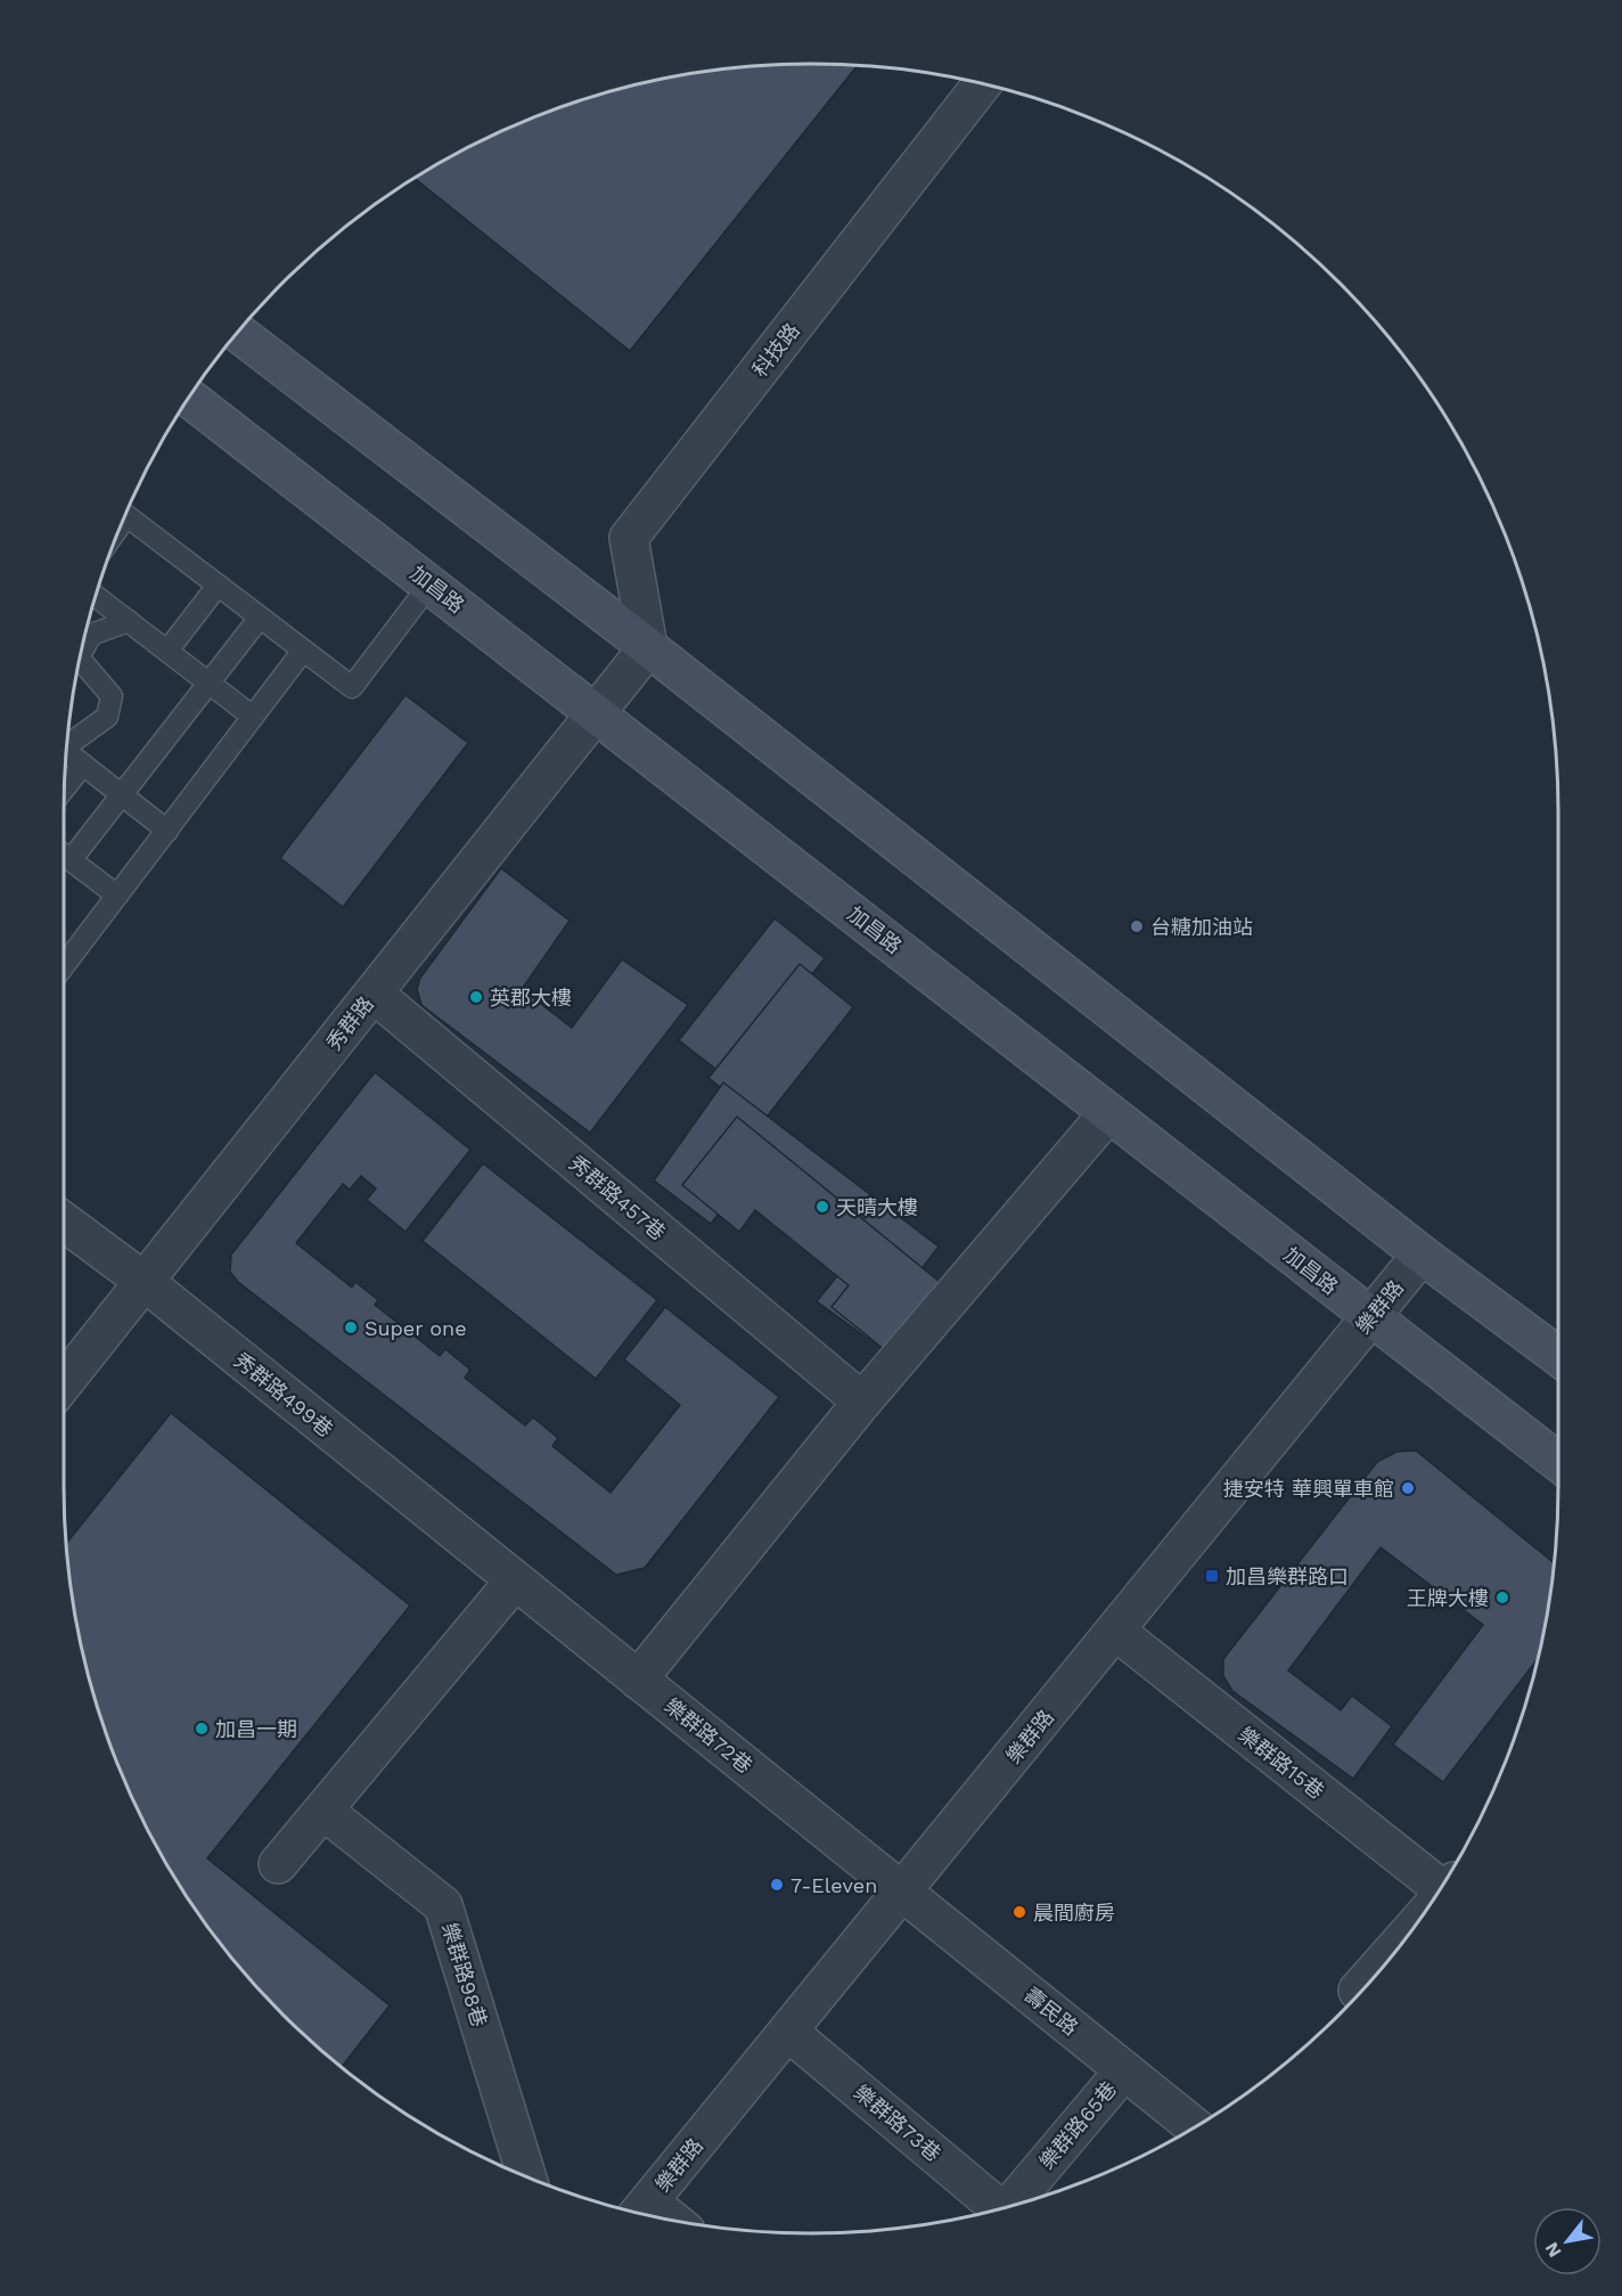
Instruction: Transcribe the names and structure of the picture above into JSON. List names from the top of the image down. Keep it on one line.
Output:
{"streets":{"street":["科技路","加昌路","秀群路","秀群路457巷","樂群路","秀群路499巷","樂群路72巷","樂群路15巷","樂群路98巷","壽民路","樂群路73巷","樂群路65巷"]},"crossings":[["科技路","秀群路"],["加昌路","秀群路"],["加昌路","樂群路"],["秀群路","秀群路457巷"],["秀群路","秀群路499巷"],["樂群路","樂群路72巷"],["樂群路","樂群路15巷"],["樂群路","壽民路"],["樂群路","樂群路73巷"],["秀群路499巷","樂群路72巷"],["樂群路72巷","壽民路"],["壽民路","樂群路65巷"]],"places":{"other":["台糖加油站","英郡大樓","天晴大樓","Super one","捷安特 華興單車館","王牌大樓","加昌一期","7-Eleven","晨間廚房"],"transit":["加昌樂群路口"]},"north":"bottom left"}
